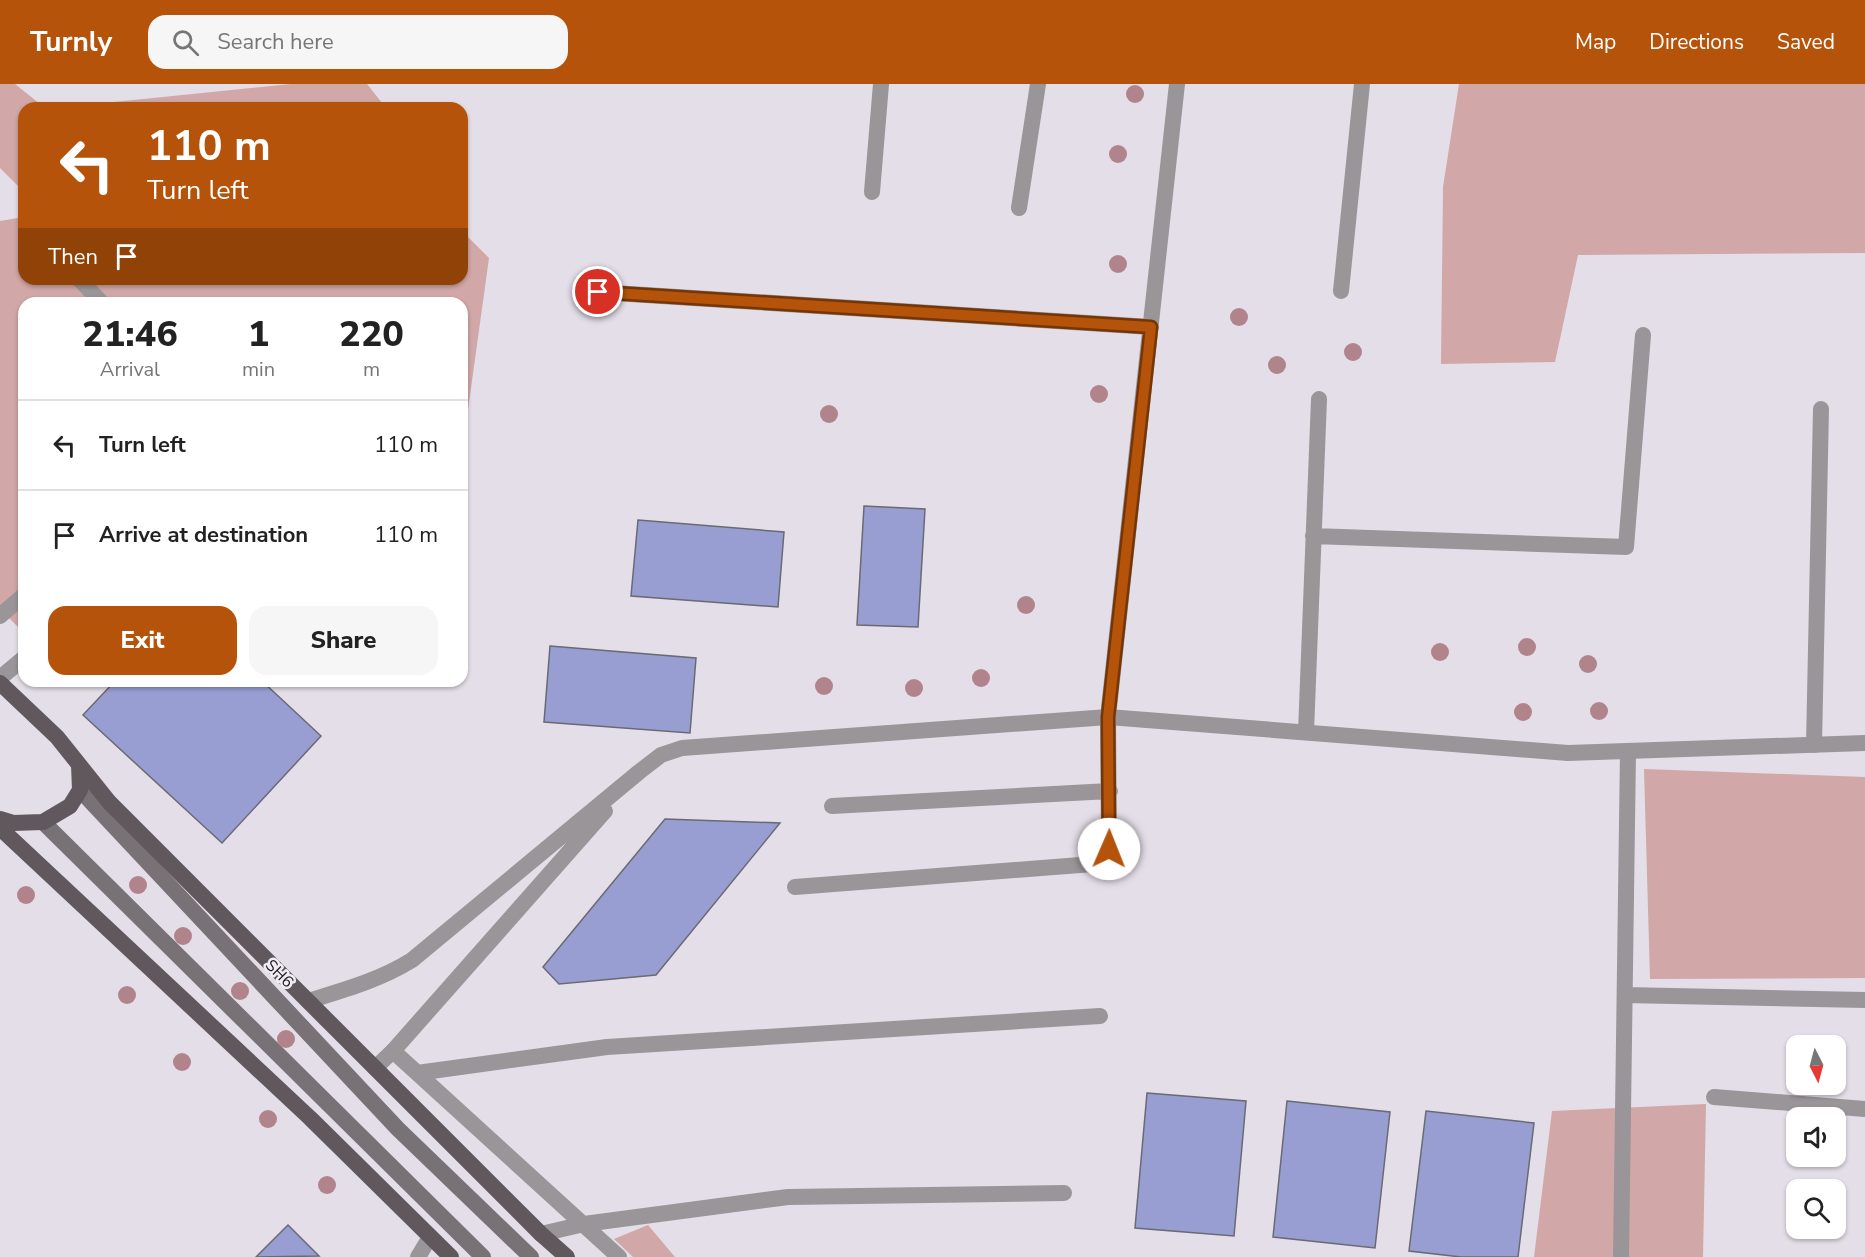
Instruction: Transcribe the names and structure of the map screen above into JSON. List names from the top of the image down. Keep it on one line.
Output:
{"streets":{"main road":["SH6"]},"north":"bottom","page":{"header":"Turnly","search":"Search here","nav":["Map","Directions","Saved"],"turn":["110 m","Turn left"],"then":"Then","eta":["21:46","Arrival","1","min","220","m"],"list":[{"name":"Turn left","value":"110 m"},{"name":"Arrive at destination","value":"110 m"}],"buttons":["Exit","Share"]}}
